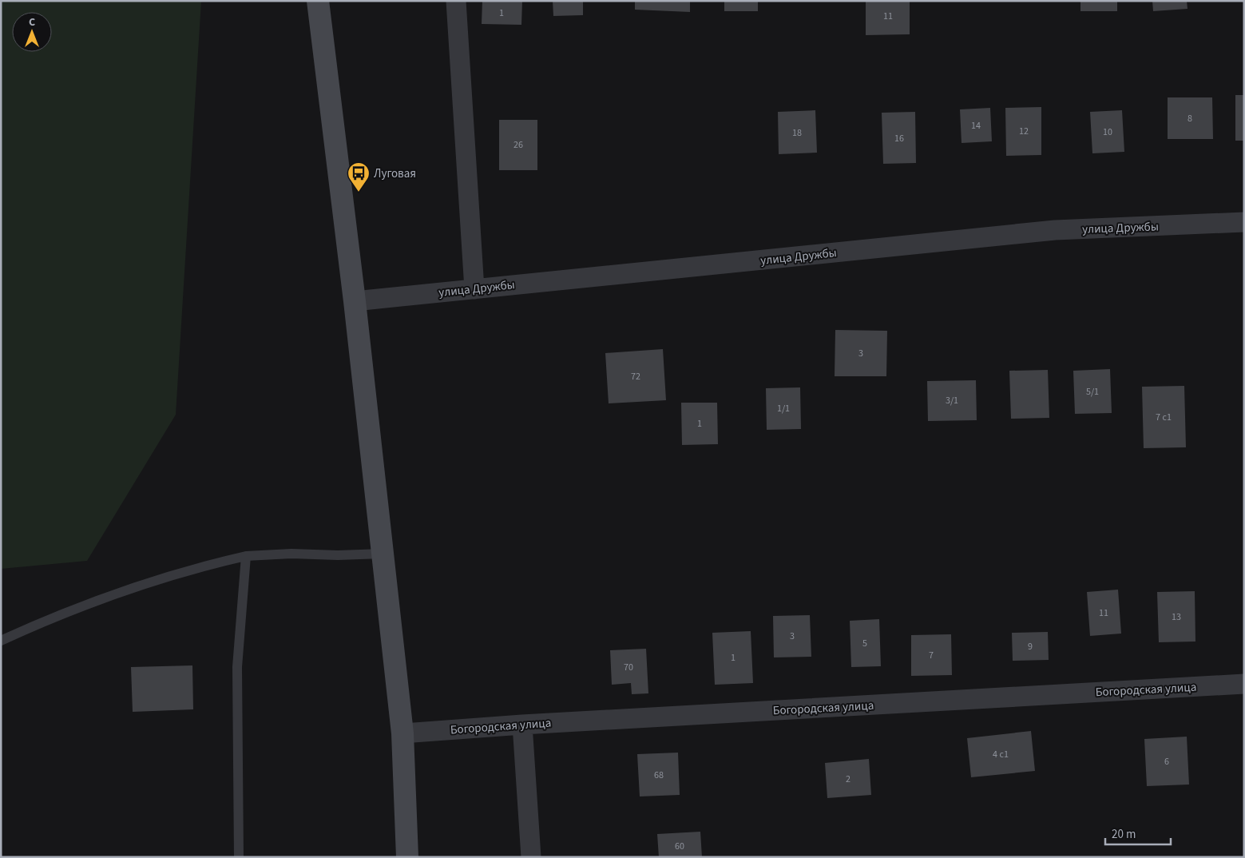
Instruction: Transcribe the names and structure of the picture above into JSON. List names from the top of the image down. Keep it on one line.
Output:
{"streets":{"street":["улица Дружбы","Богородская улица"]},"places":{"bus stop":["Луговая"]},"house_numbers":["1","11","8","14","12","10","18","16","26","3","72","5/1","3/1","1/1","7 с1","1","11","13","3","5","9","7","1","70","4 с1","6","68","2","60"],"scale_bar":"20 m","north":"top"}
